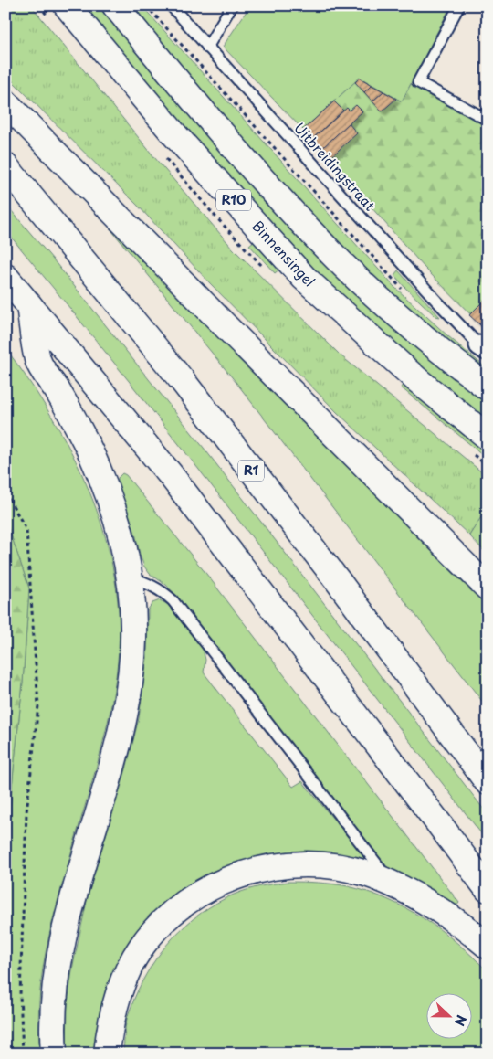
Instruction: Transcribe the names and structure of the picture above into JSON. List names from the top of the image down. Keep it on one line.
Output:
{"streets":{"main road":["R10","Binnensingel","R1"],"lane":["Uitbreidingstraat"]},"north":"right"}
